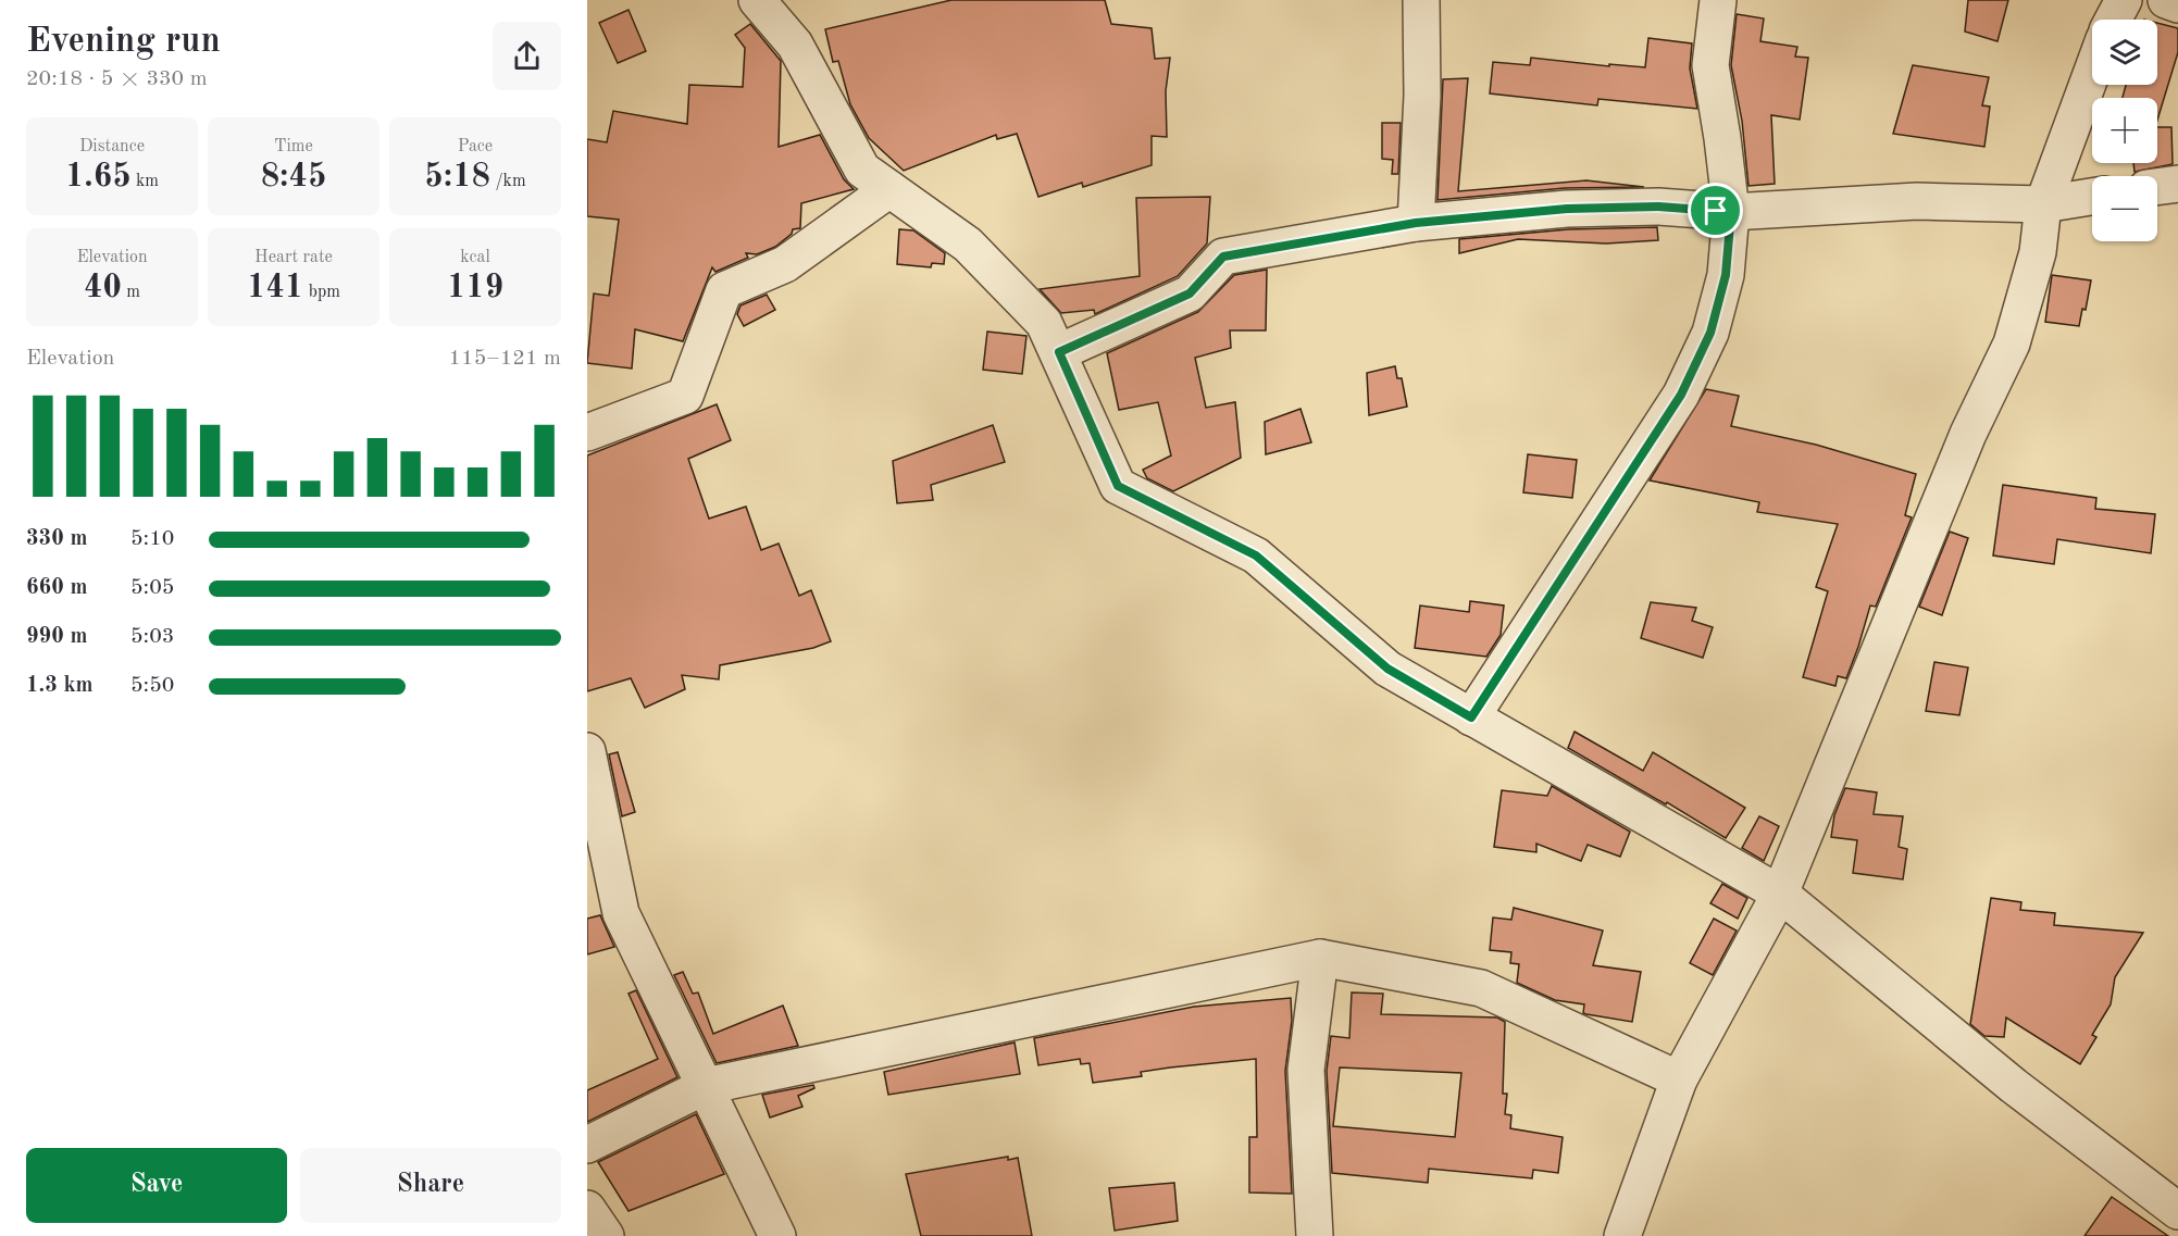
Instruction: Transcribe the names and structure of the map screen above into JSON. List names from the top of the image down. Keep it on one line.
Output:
{"page":{"heading":["Evening run","20:18 · 5 × 330 m"],"map_buttons":["+","−"],"stats":[["Distance","1.65 km"],["Time","8:45"],["Pace","5:18 /km"],["Elevation","40 m"],["Heart rate","141 bpm"],["kcal","119"]],"chart":["Elevation","115–121 m"],"list":[{"name":"330 m","note":"5:10"},{"name":"660 m","note":"5:05"},{"name":"990 m","note":"5:03"},{"name":"1.3 km","note":"5:50"}],"buttons":["Save","Share"]}}
